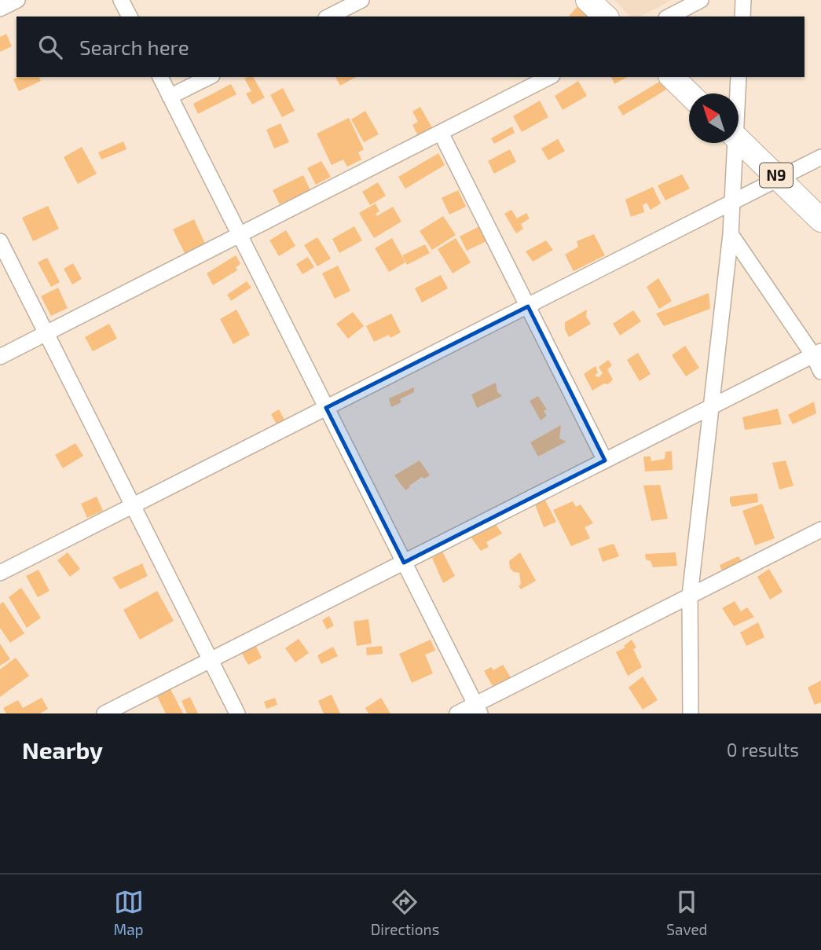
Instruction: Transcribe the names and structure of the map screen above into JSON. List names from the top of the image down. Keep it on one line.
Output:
{"streets":{"main road":["N9"]},"north":"top left","page":{"search":"Search here","heading":["Nearby","0 results"],"nav":["Map","Directions","Saved"]}}
